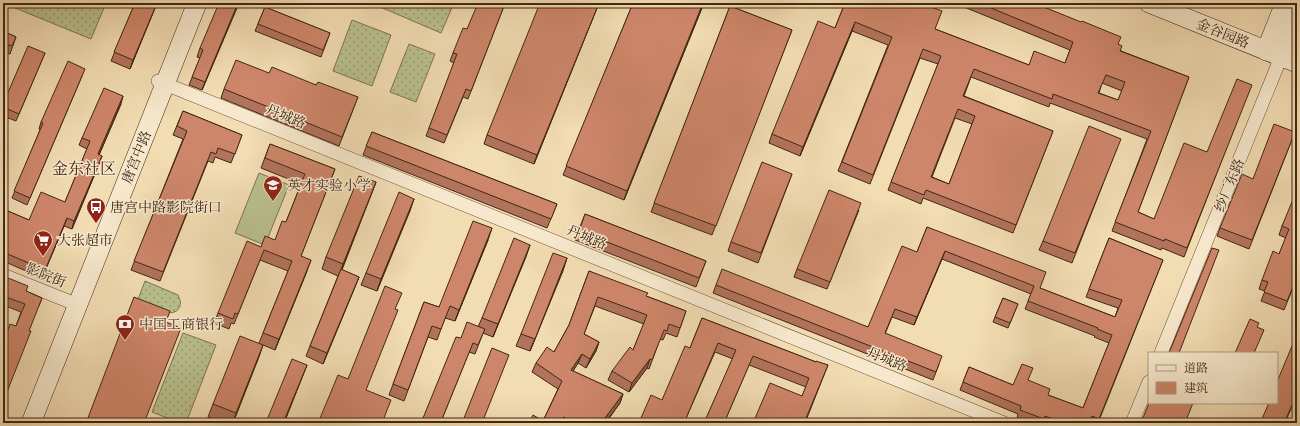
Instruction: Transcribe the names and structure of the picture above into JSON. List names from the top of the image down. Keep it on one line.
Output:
{"streets":{"main road":["金谷园路","唐宫中路","纱厂东路"],"street":["丹城路","影院街"]},"crossings":[["金谷园路","纱厂东路"],["丹城路","唐宫中路"],["唐宫中路","影院街"]],"districts":["金东社区"],"places":{"school or university":["英才实验小学"],"bus stop":["唐宫中路影院街口"],"supermarket":["大张超市"],"bank":["中国工商银行"]},"legend":["道路","建筑"]}
